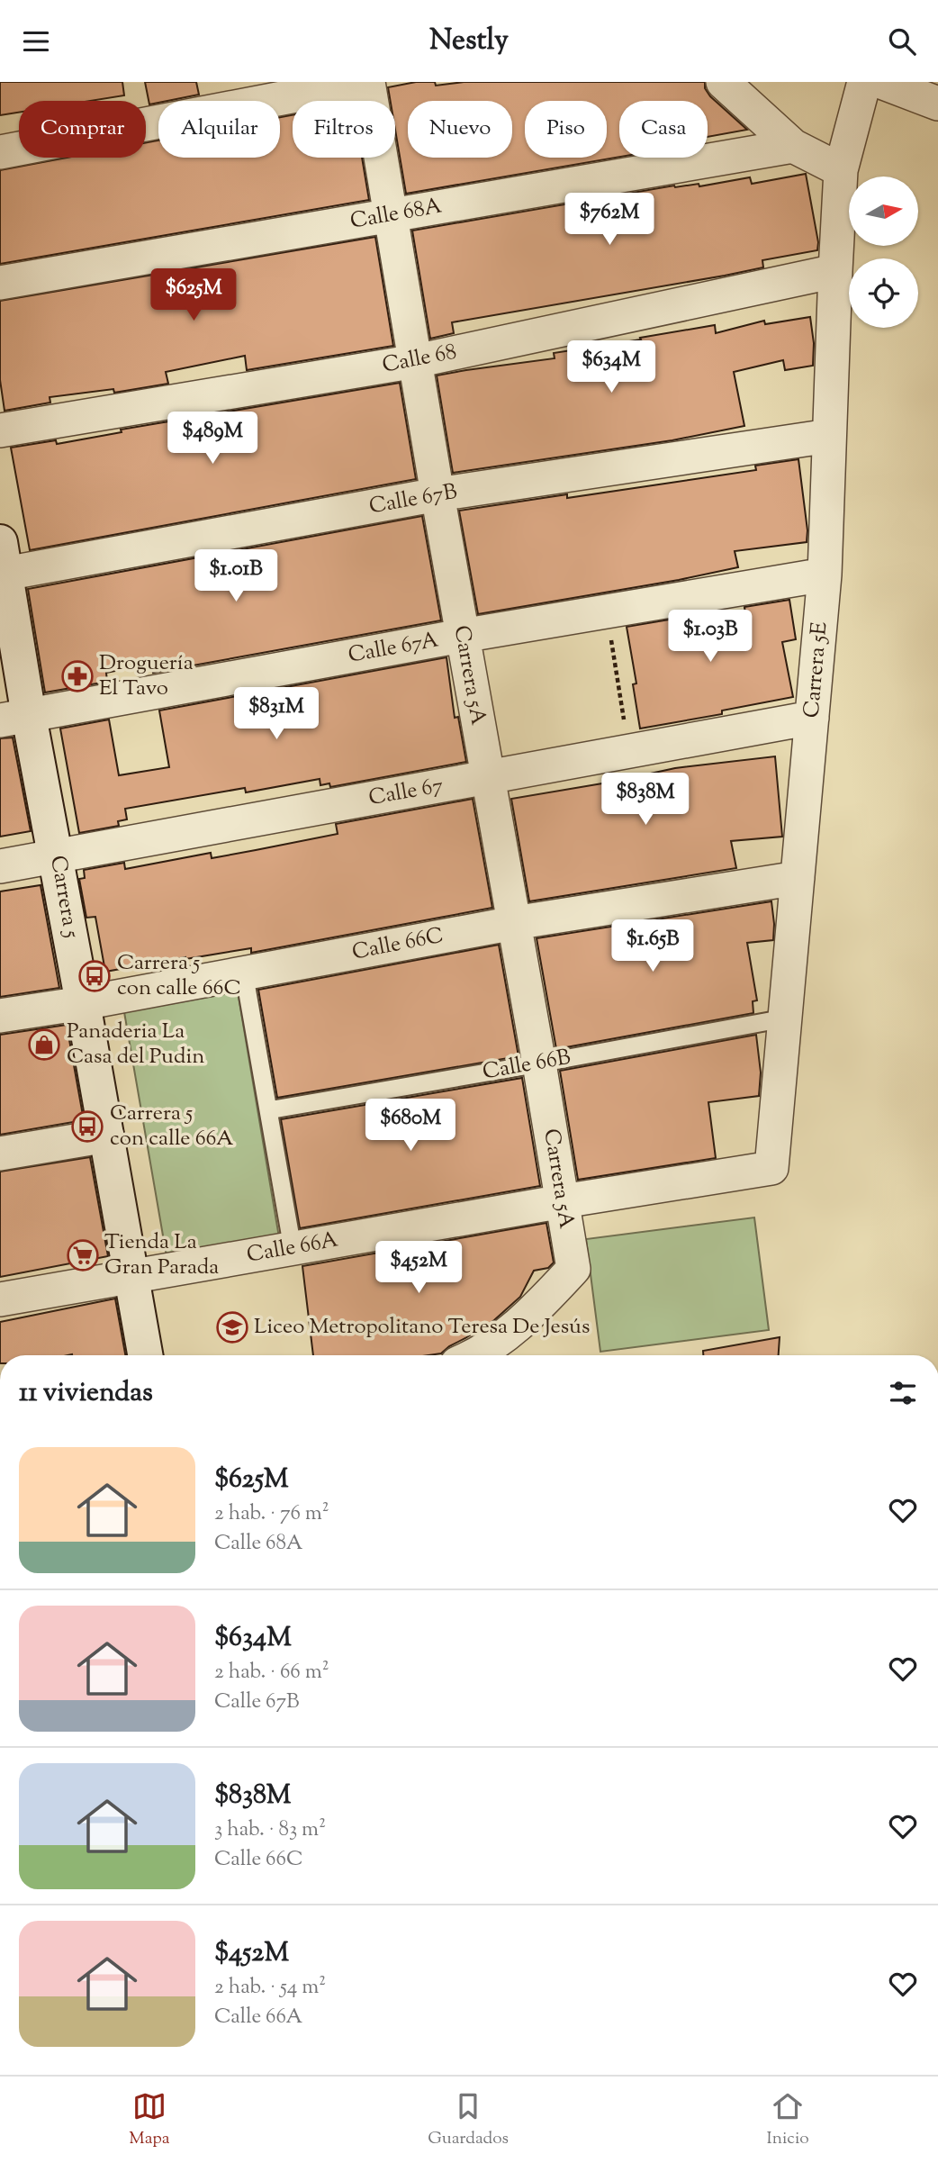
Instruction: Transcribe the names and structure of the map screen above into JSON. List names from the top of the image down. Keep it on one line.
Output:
{"streets":{"street":["Calle 68A","Calle 68","Calle 67B","Calle 67A","Carrera 5E","Carrera 5A","Calle 67","Carrera 5","Calle 66C","Calle 66A"],"lane":["Calle 66B"]},"crossings":[["Calle 68A","Carrera 5A"],["Calle 68","Carrera 5E"],["Calle 68","Carrera 5A"],["Calle 67B","Carrera 5E"],["Calle 67B","Carrera 5A"],["Calle 67B","Carrera 5"],["Calle 67A","Carrera 5E"],["Calle 67A","Carrera 5A"],["Calle 67A","Carrera 5"],["Carrera 5E","Calle 67"],["Carrera 5E","Calle 66C"],["Carrera 5E","Calle 66B"],["Carrera 5E","Calle 66A"],["Carrera 5A","Calle 67"],["Carrera 5A","Calle 66C"],["Carrera 5A","Calle 66B"],["Carrera 5A","Calle 66A"],["Calle 67","Carrera 5"],["Carrera 5","Calle 66C"],["Carrera 5","Calle 66A"]],"places":{"pharmacy":["Droguería El Tavo"],"bus stop":["Carrera 5 con calle 66C","Carrera 5 con calle 66A"],"shop":["Panaderia La Casa del Pudin"],"supermarket":["Tienda La Gran Parada"],"school or university":["Liceo Metropolitano Teresa De Jesús"]},"north":"right","page":{"header":"Nestly","chip":["Comprar","Alquilar","Filtros","Nuevo","Piso","Casa"],"price":["$762M","$625M","$634M","$489M","$1.01B","$1.03B","$831M","$838M","$1.65B","$680M","$452M"],"heading":"11 viviendas","list":[{"name":"$625M","note":"2 hab. · 76 m² · Calle 68A"},{"name":"$634M","note":"2 hab. · 66 m² · Calle 67B"},{"name":"$838M","note":"3 hab. · 83 m² · Calle 66C"},{"name":"$452M","note":"2 hab. · 54 m² · Calle 66A"}],"tabs":["Mapa","Guardados","Inicio"]}}
